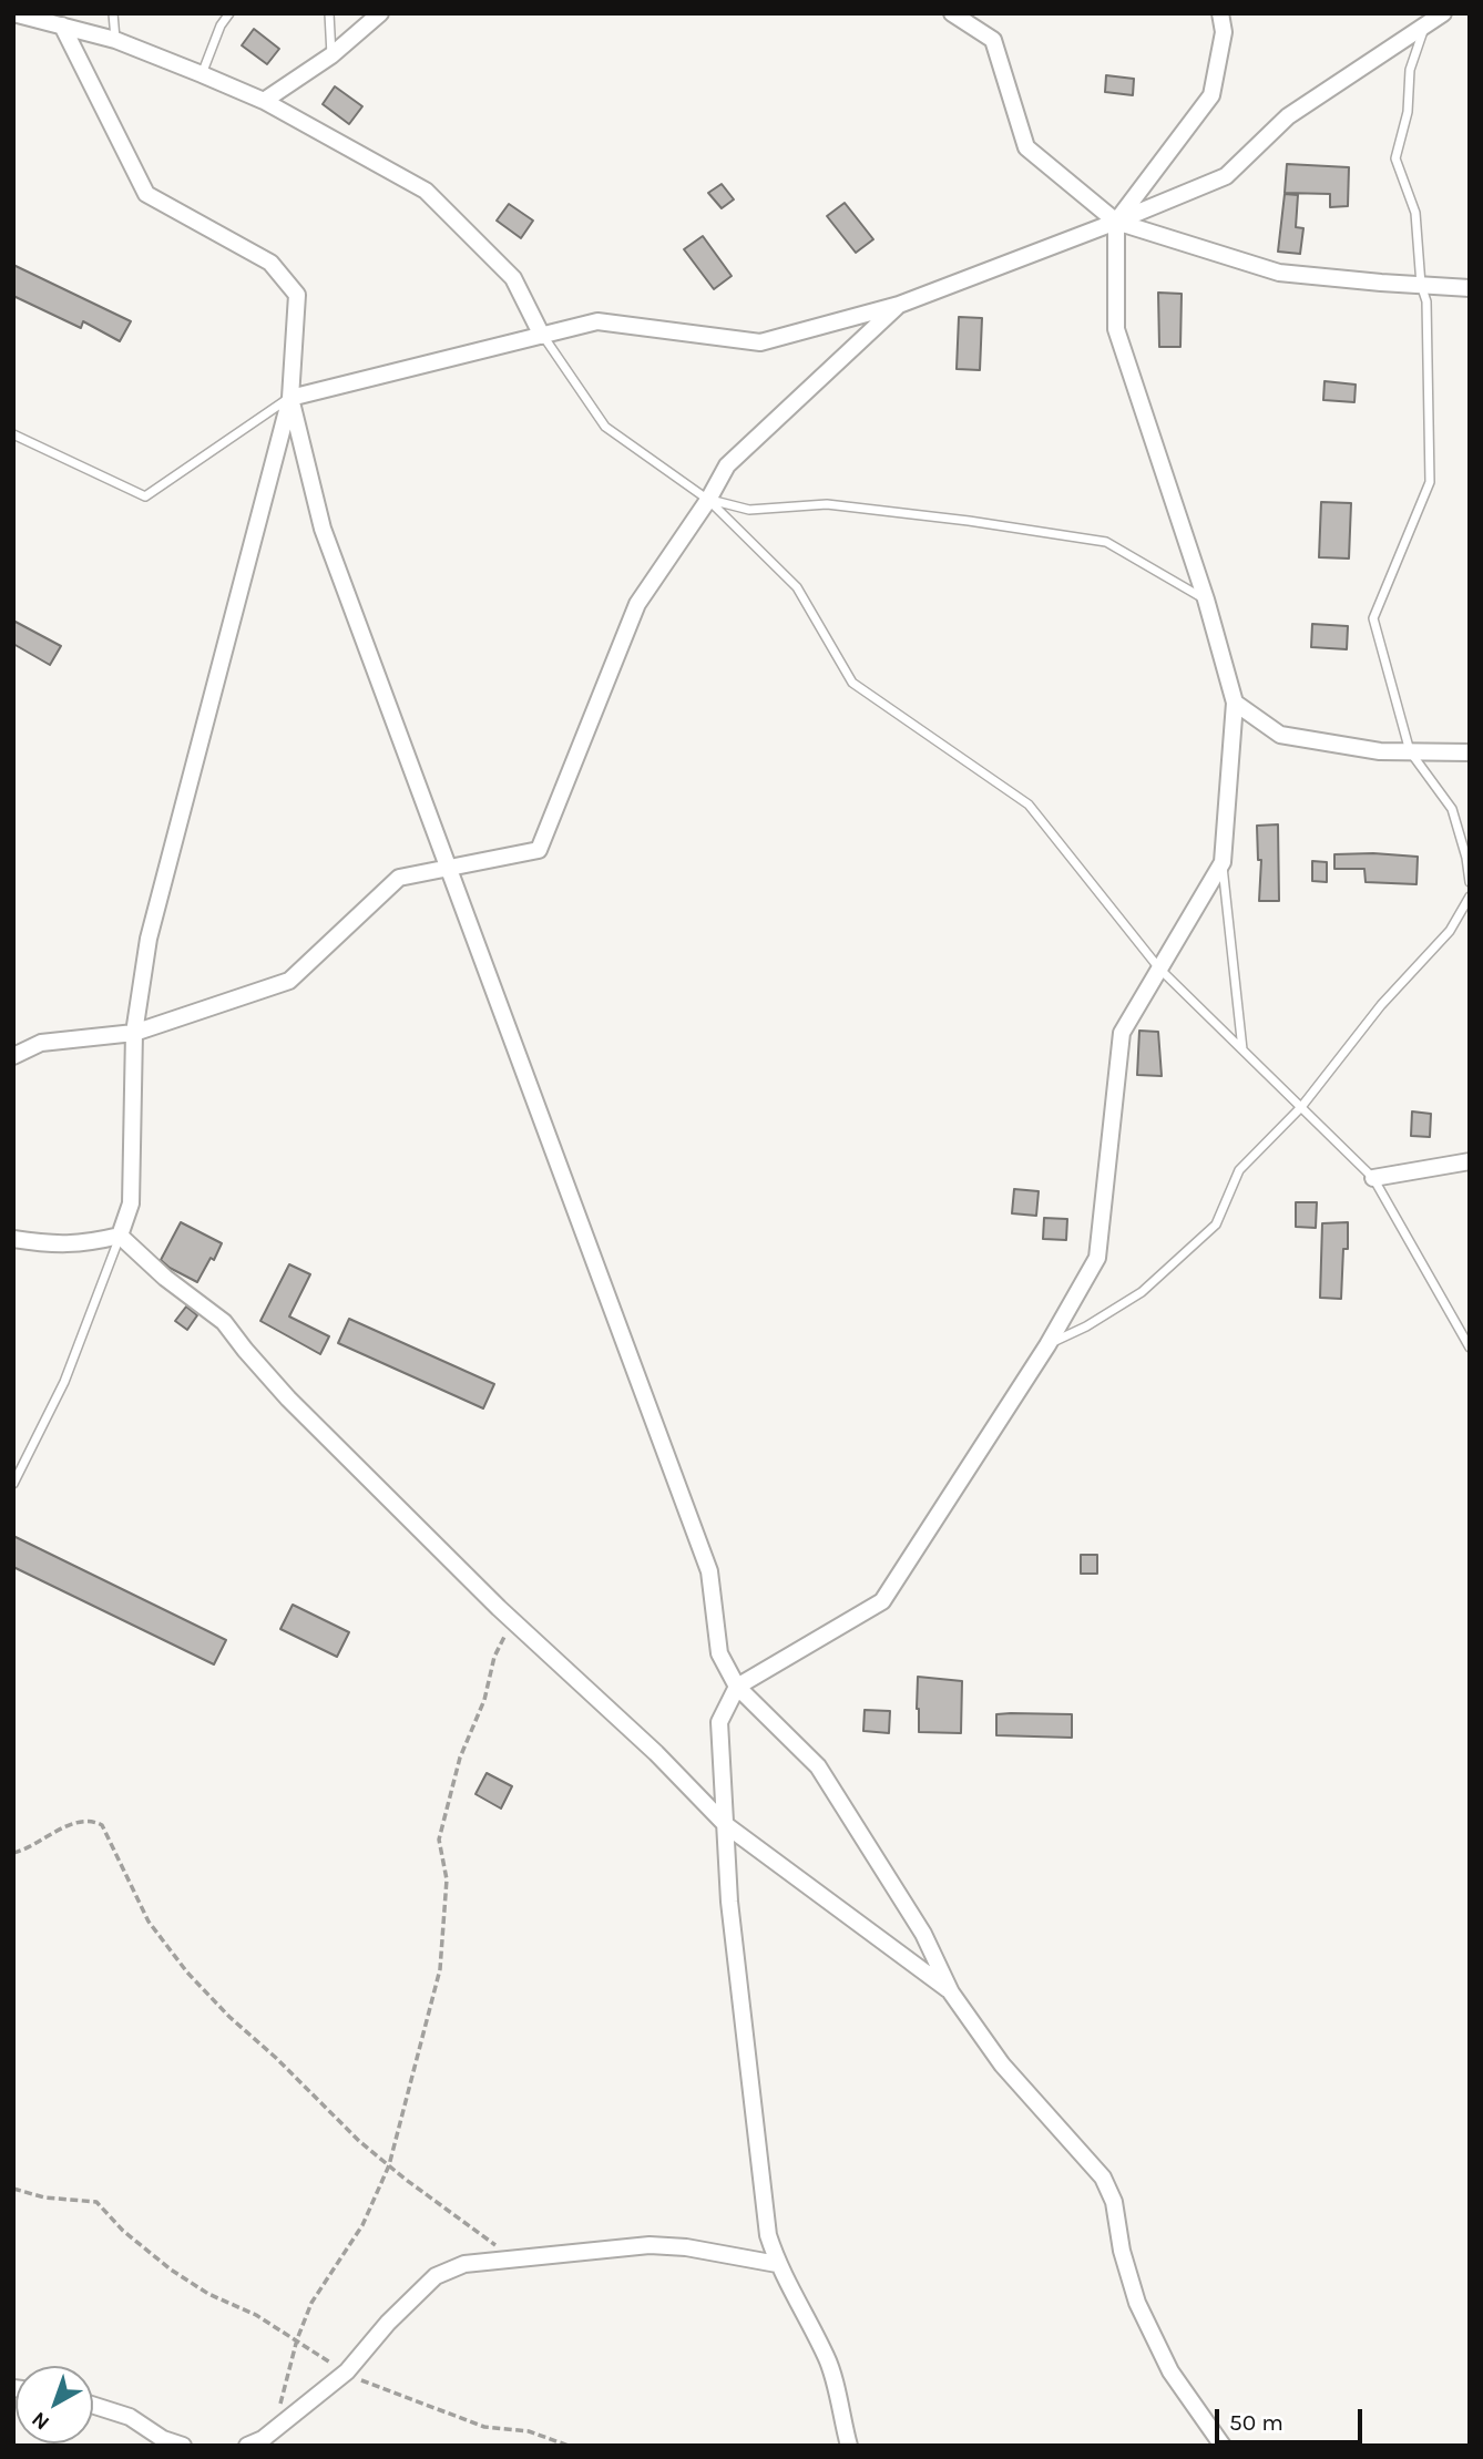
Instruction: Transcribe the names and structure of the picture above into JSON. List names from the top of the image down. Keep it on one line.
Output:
{"scale_bar":"50 m","north":"bottom left"}
